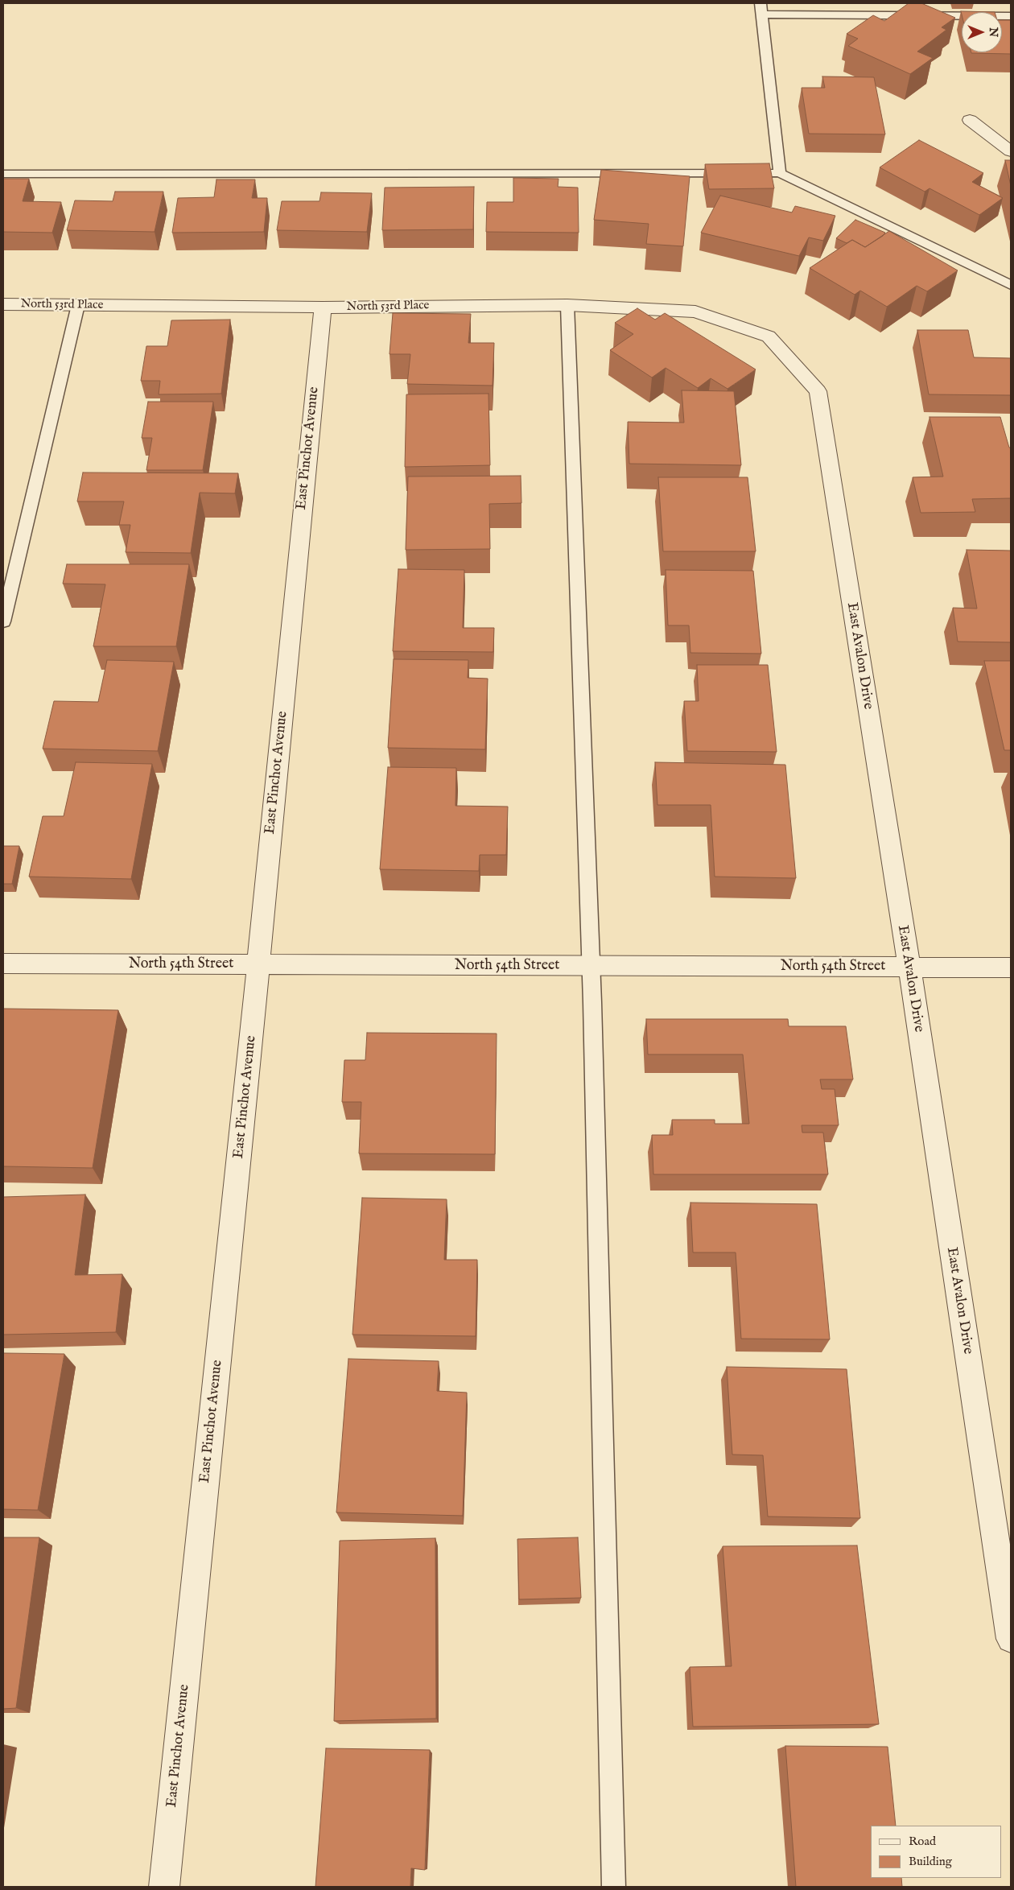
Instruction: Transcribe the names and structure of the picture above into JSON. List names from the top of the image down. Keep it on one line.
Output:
{"streets":{"street":["North 53rd Place","East Pinchot Avenue","East Avalon Drive","North 54th Street"]},"crossings":[["North 53rd Place","East Pinchot Avenue"],["North 53rd Place","East Avalon Drive"],["East Pinchot Avenue","North 54th Street"],["East Avalon Drive","North 54th Street"]],"legend":["Road","Building"],"north":"right"}
